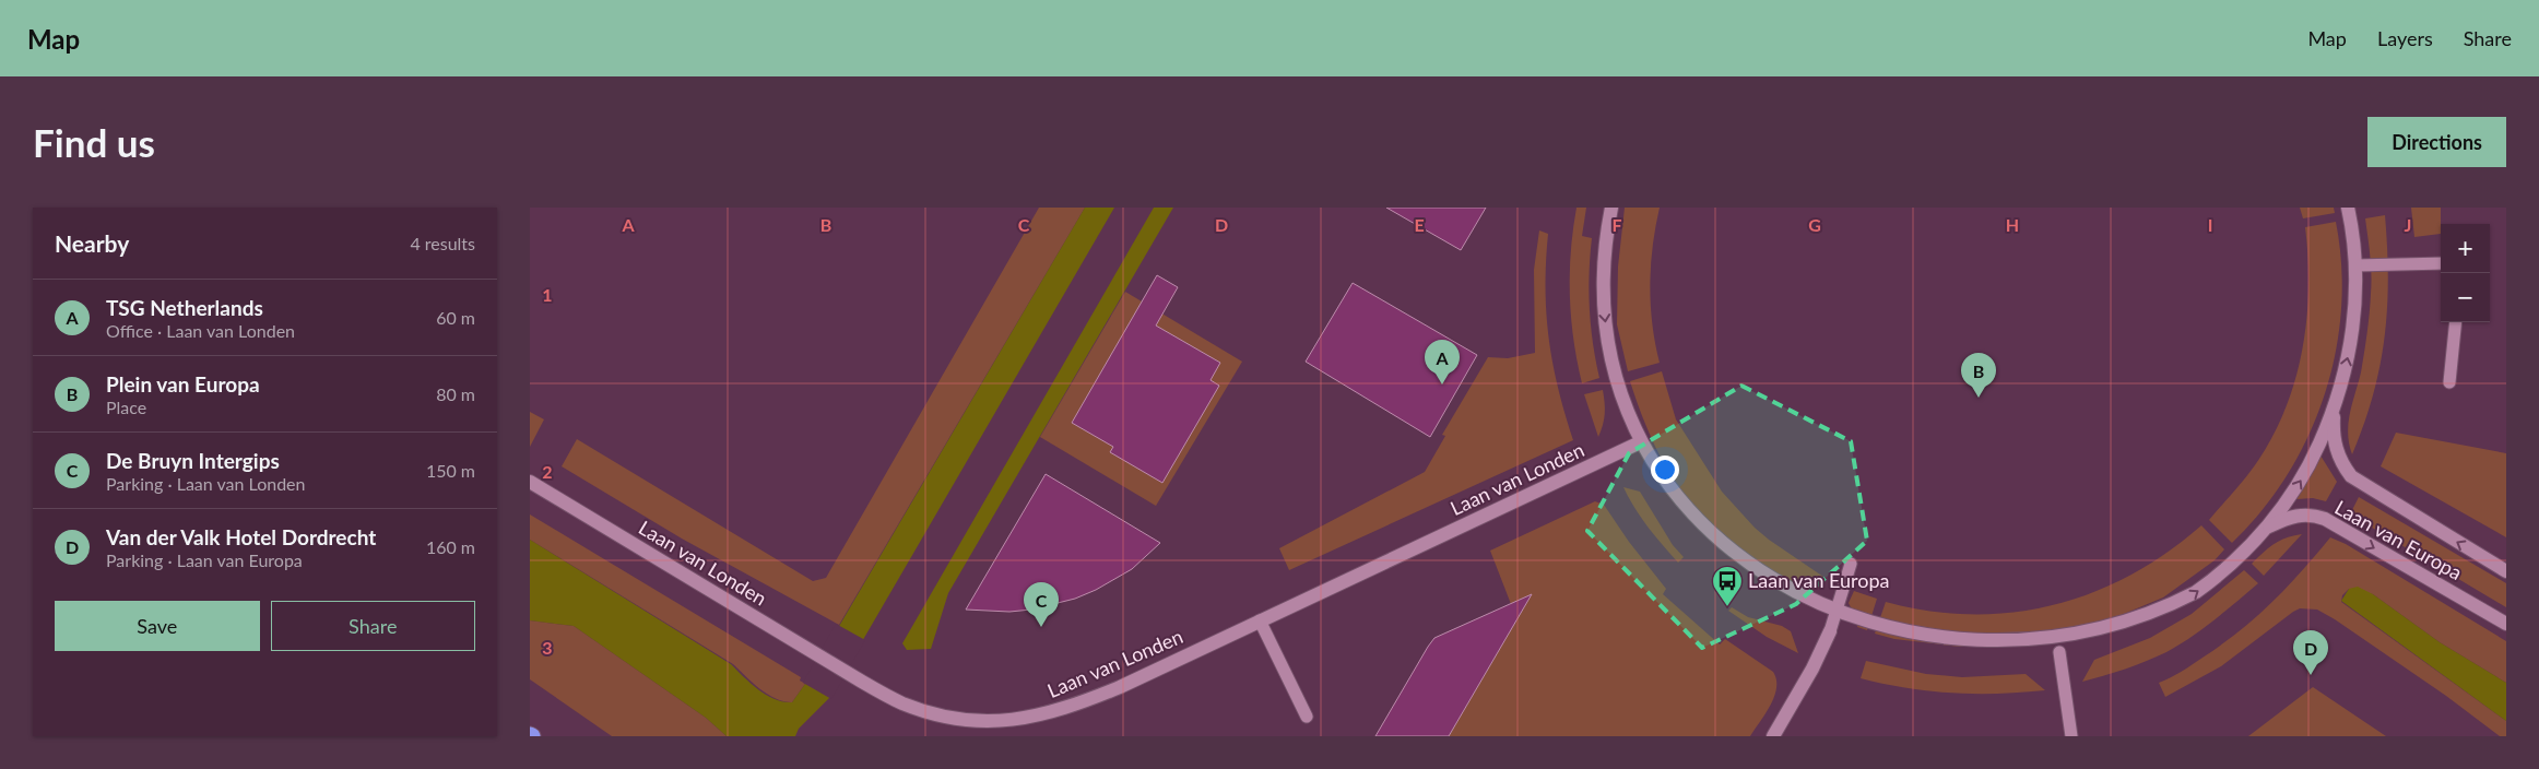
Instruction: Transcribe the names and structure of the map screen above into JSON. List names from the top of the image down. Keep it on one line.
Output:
{"streets":{"street":["Laan van Londen","Laan van Europa"]},"places":{"bus stop":["Laan van Europa"]},"page":{"header":"Map","nav":["Map","Layers","Share"],"buttons":["Directions",["Save","Share"]],"title":"Find us","heading":["Nearby","4 results"],"map_buttons":["+","−"],"list":[{"mark":"A","name":"TSG Netherlands","note":"Office · Laan van Londen","value":"60 m"},{"mark":"B","name":"Plein van Europa","note":"Place","value":"80 m"},{"mark":"C","name":"De Bruyn Intergips","note":"Parking · Laan van Londen","value":"150 m"},{"mark":"D","name":"Van der Valk Hotel Dordrecht","note":"Parking · Laan van Europa","value":"160 m"}],"pins":["A","B","C","D"]},"grid":{"columns":["A","B","C","D","E","F","G","H","I","J"],"rows":["1","2","3"]}}
